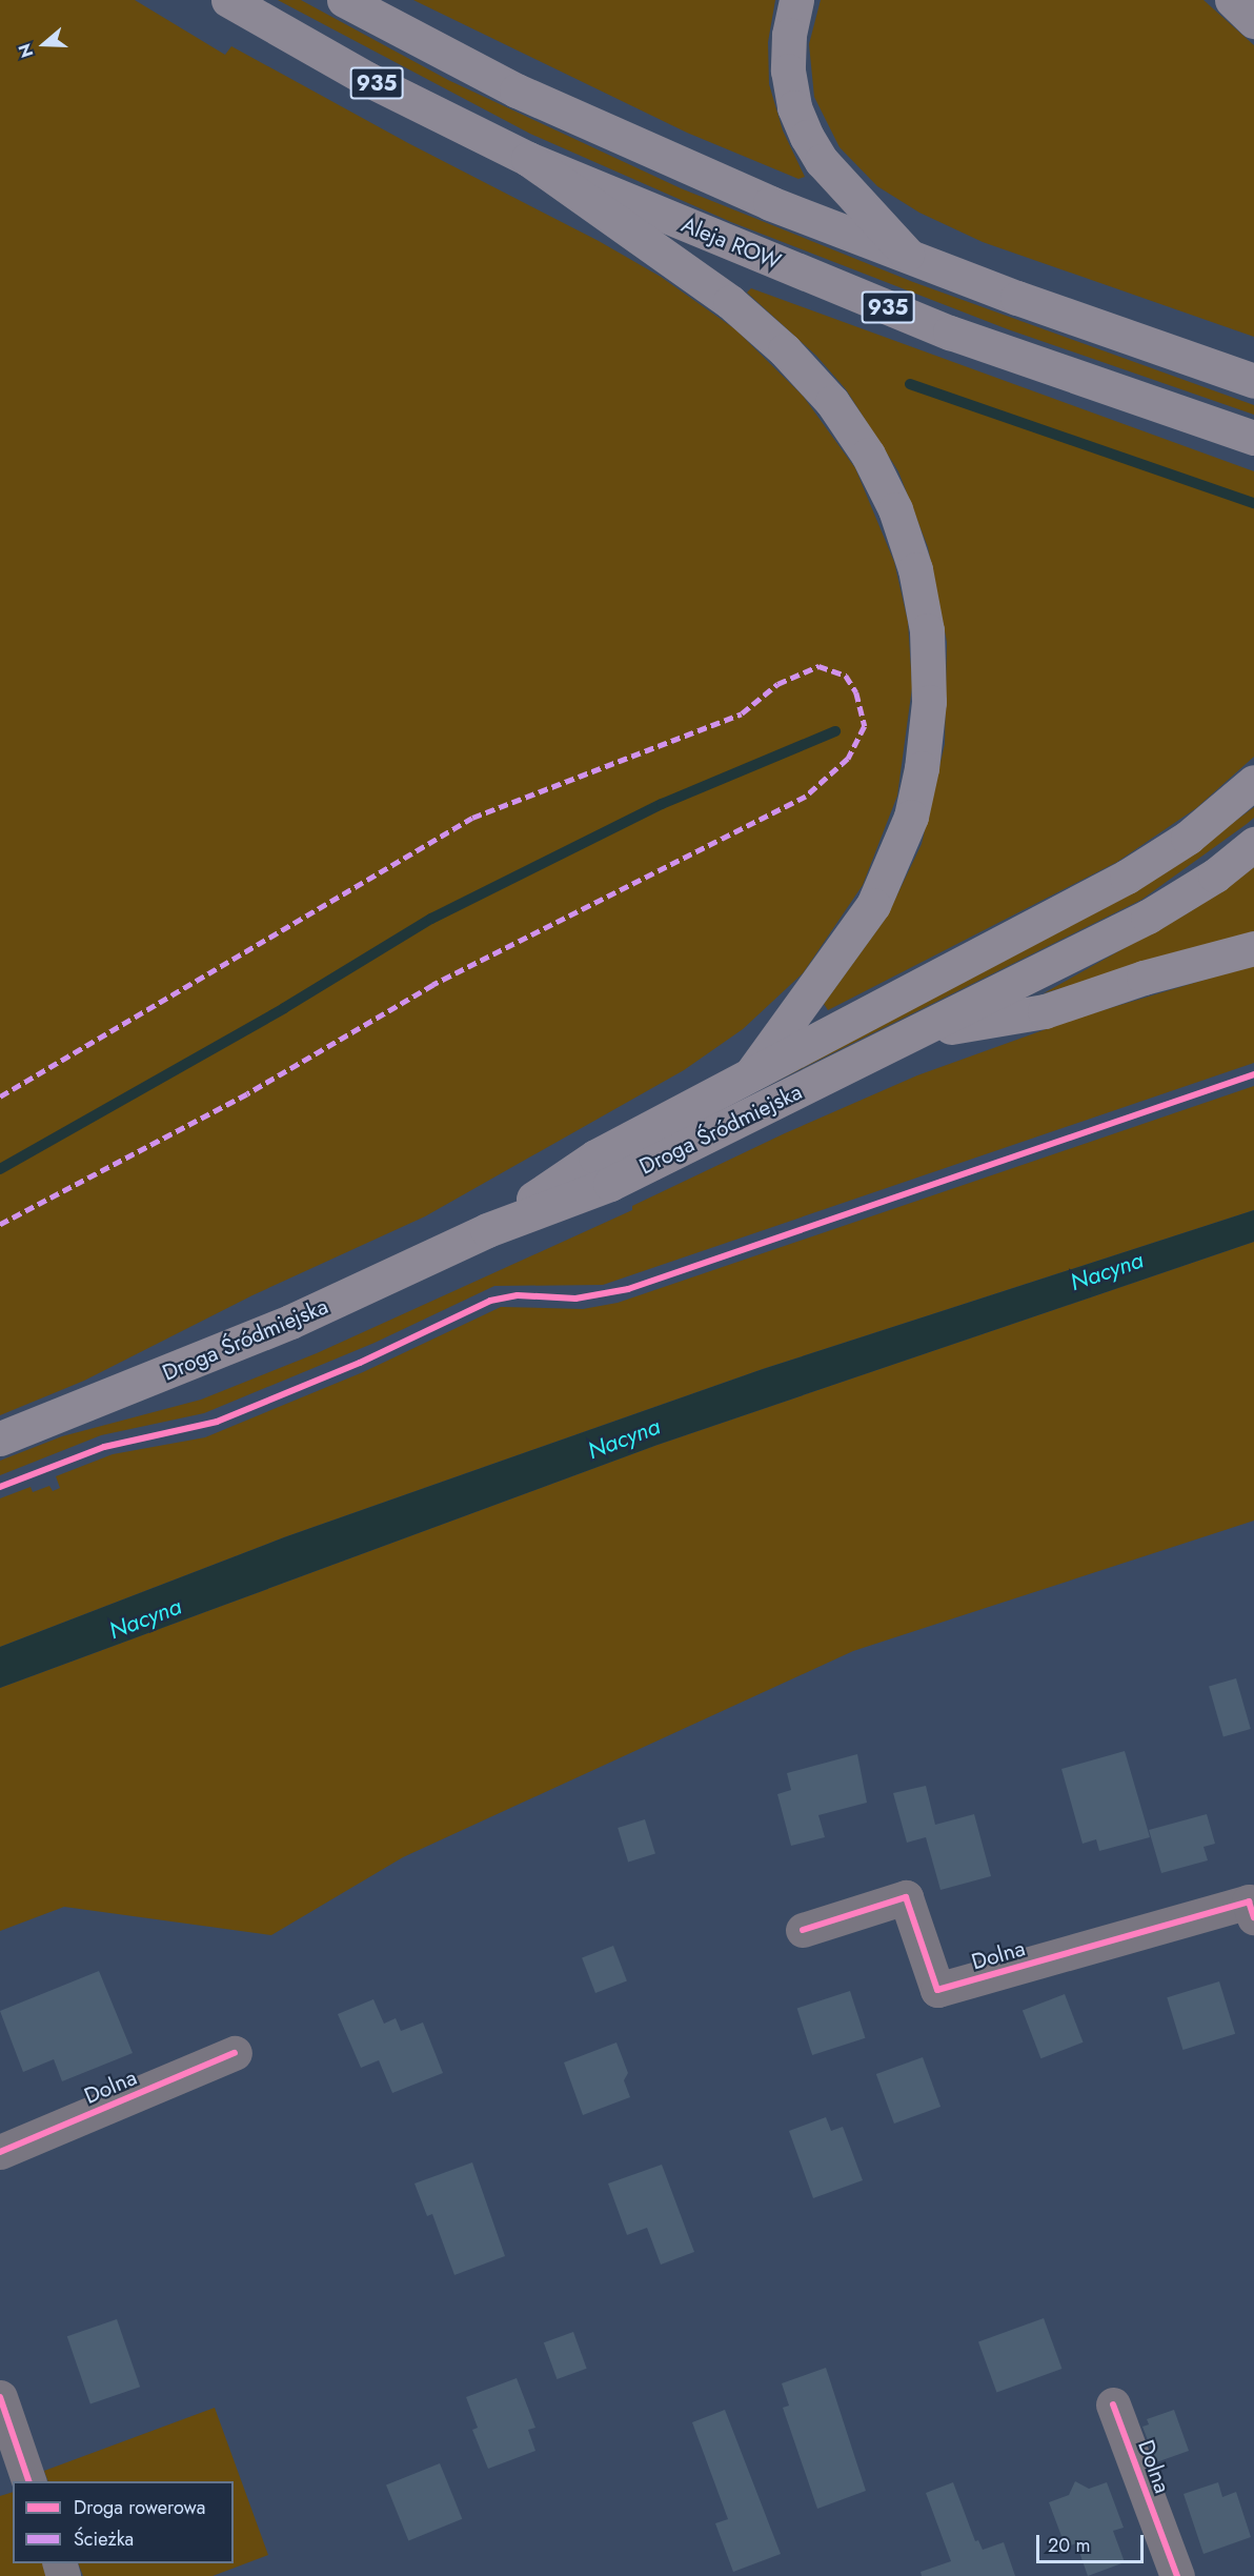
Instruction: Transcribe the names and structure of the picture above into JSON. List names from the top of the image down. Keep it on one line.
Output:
{"streets":{"main road":["935","Aleja ROW","Droga Śródmiejska"],"street":["Dolna"]},"water":["Nacyna"],"legend":["Droga rowerowa","Ścieżka"],"scale_bar":"20 m","north":"left"}
